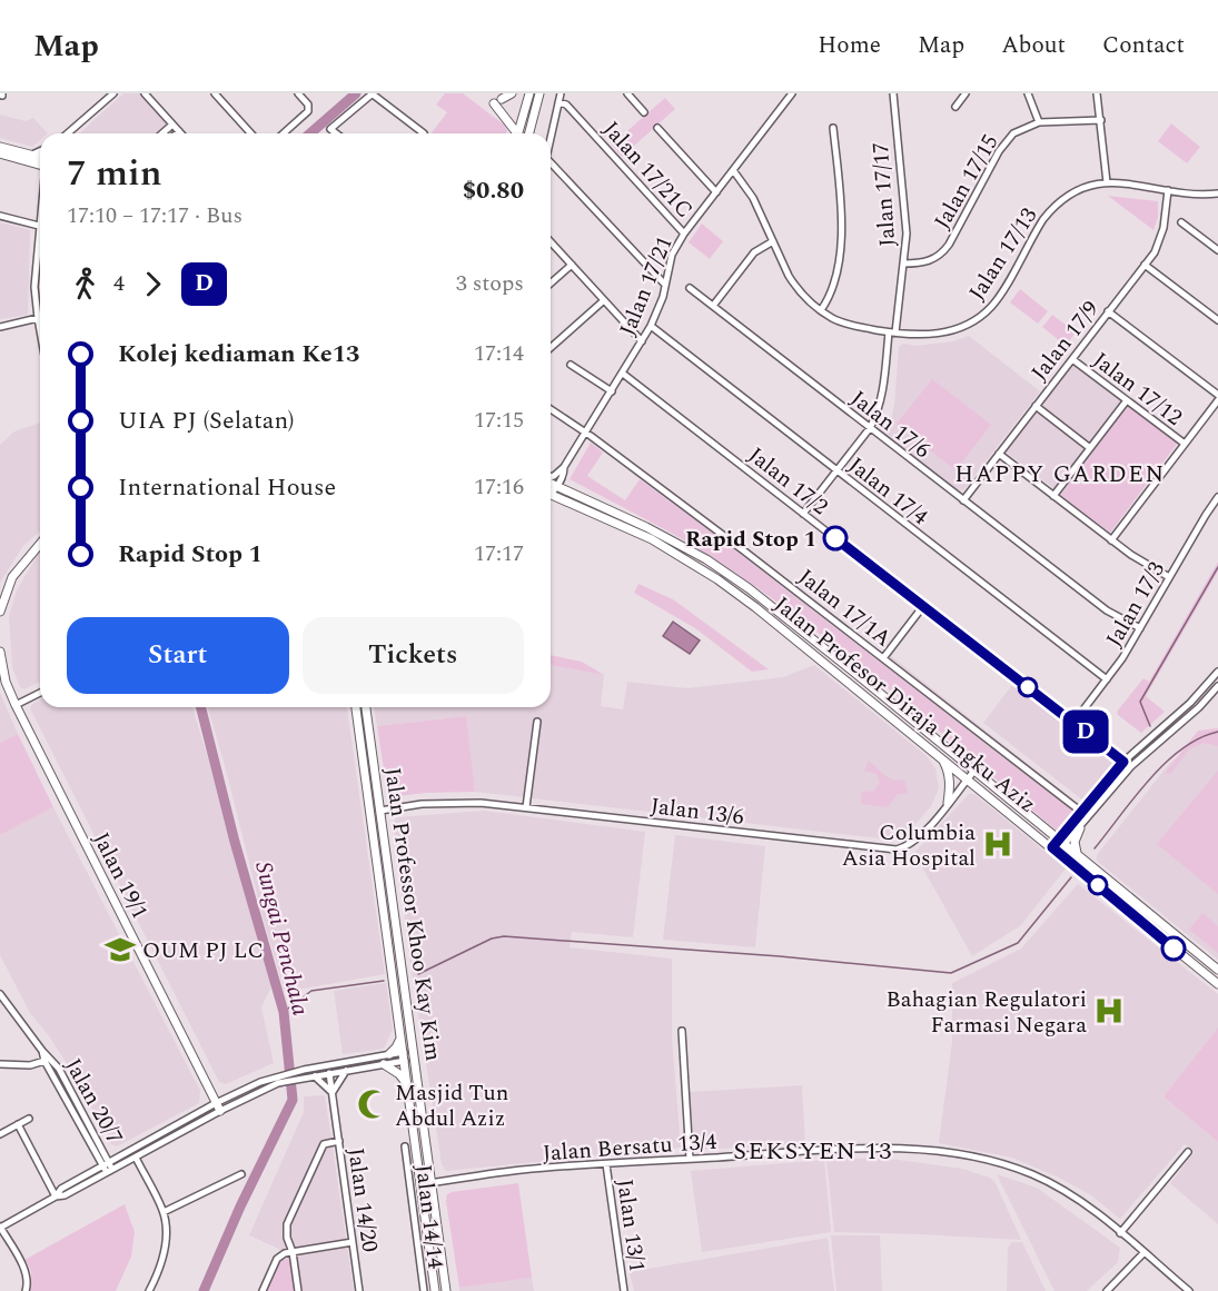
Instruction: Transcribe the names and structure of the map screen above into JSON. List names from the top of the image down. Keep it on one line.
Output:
{"streets":{"main road":["Jalan Profesor Diraja Ungku Aziz","Jalan 19/1","Jalan Professor Khoo Kay Kim"],"street":["Jalan 17/21C","Jalan 17/15","Jalan 17/17","Jalan 17/13","Jalan 17/21","Jalan 17/9","Jalan 17/12","Jalan 17/6","Jalan 17/2","Jalan 17/4","Jalan 17/3","Jalan 17/1A","Jalan 13/6","Jalan 20/7","Jalan Bersatu 13/4","Jalan 14/20","Jalan 14/14","Jalan 13/1"]},"crossings":[["Jalan 17/21C","Jalan 17/21"],["Jalan 17/15","Jalan 17/17"],["Jalan 17/17","Jalan 17/13"],["Jalan 17/17","Jalan 17/6"],["Jalan 17/17","Jalan 17/2"],["Jalan 17/17","Jalan 17/4"],["Jalan 17/13","Jalan 17/21"],["Jalan 17/13","Jalan 17/9"],["Jalan 17/21","Jalan 17/2"],["Jalan 17/21","Jalan 17/4"],["Jalan 17/21","Jalan 17/1A"],["Jalan 17/21","Jalan Profesor Diraja Ungku Aziz"],["Jalan 17/9","Jalan 17/12"],["Jalan 17/9","Jalan 17/6"],["Jalan 17/6","Jalan 17/3"],["Jalan 17/2","Jalan 17/3"],["Jalan 17/4","Jalan 17/3"],["Jalan Profesor Diraja Ungku Aziz","Jalan 13/6"],["Jalan 13/6","Jalan Professor Khoo Kay Kim"],["Jalan Professor Khoo Kay Kim","Jalan Bersatu 13/4"],["Jalan Bersatu 13/4","Jalan 13/1"]],"districts":["HAPPY GARDEN","SEKSYEN 13"],"water":["Sungai Penchala"],"places":{"other":["Rapid Stop 1"],"hospital":["Columbia Asia Hospital","Bahagian Regulatori Farmasi Negara"],"school or university":["OUM PJ LC"],"mosque":["Masjid Tun Abdul Aziz"]},"lines":["bus line D"],"page":{"header":"Map","nav":["Home","Map","About","Contact"],"on_map":"D","heading":["7 min","17:10 – 17:17 · Bus","$0.80"],"legs":["4","D","3 stops"],"list":[{"name":"Kolej kediaman Ke13","value":"17:14"},{"name":"UIA PJ (Selatan)","value":"17:15"},{"name":"International House","value":"17:16"},{"name":"Rapid Stop 1","value":"17:17"}],"buttons":["Start","Tickets"]}}
